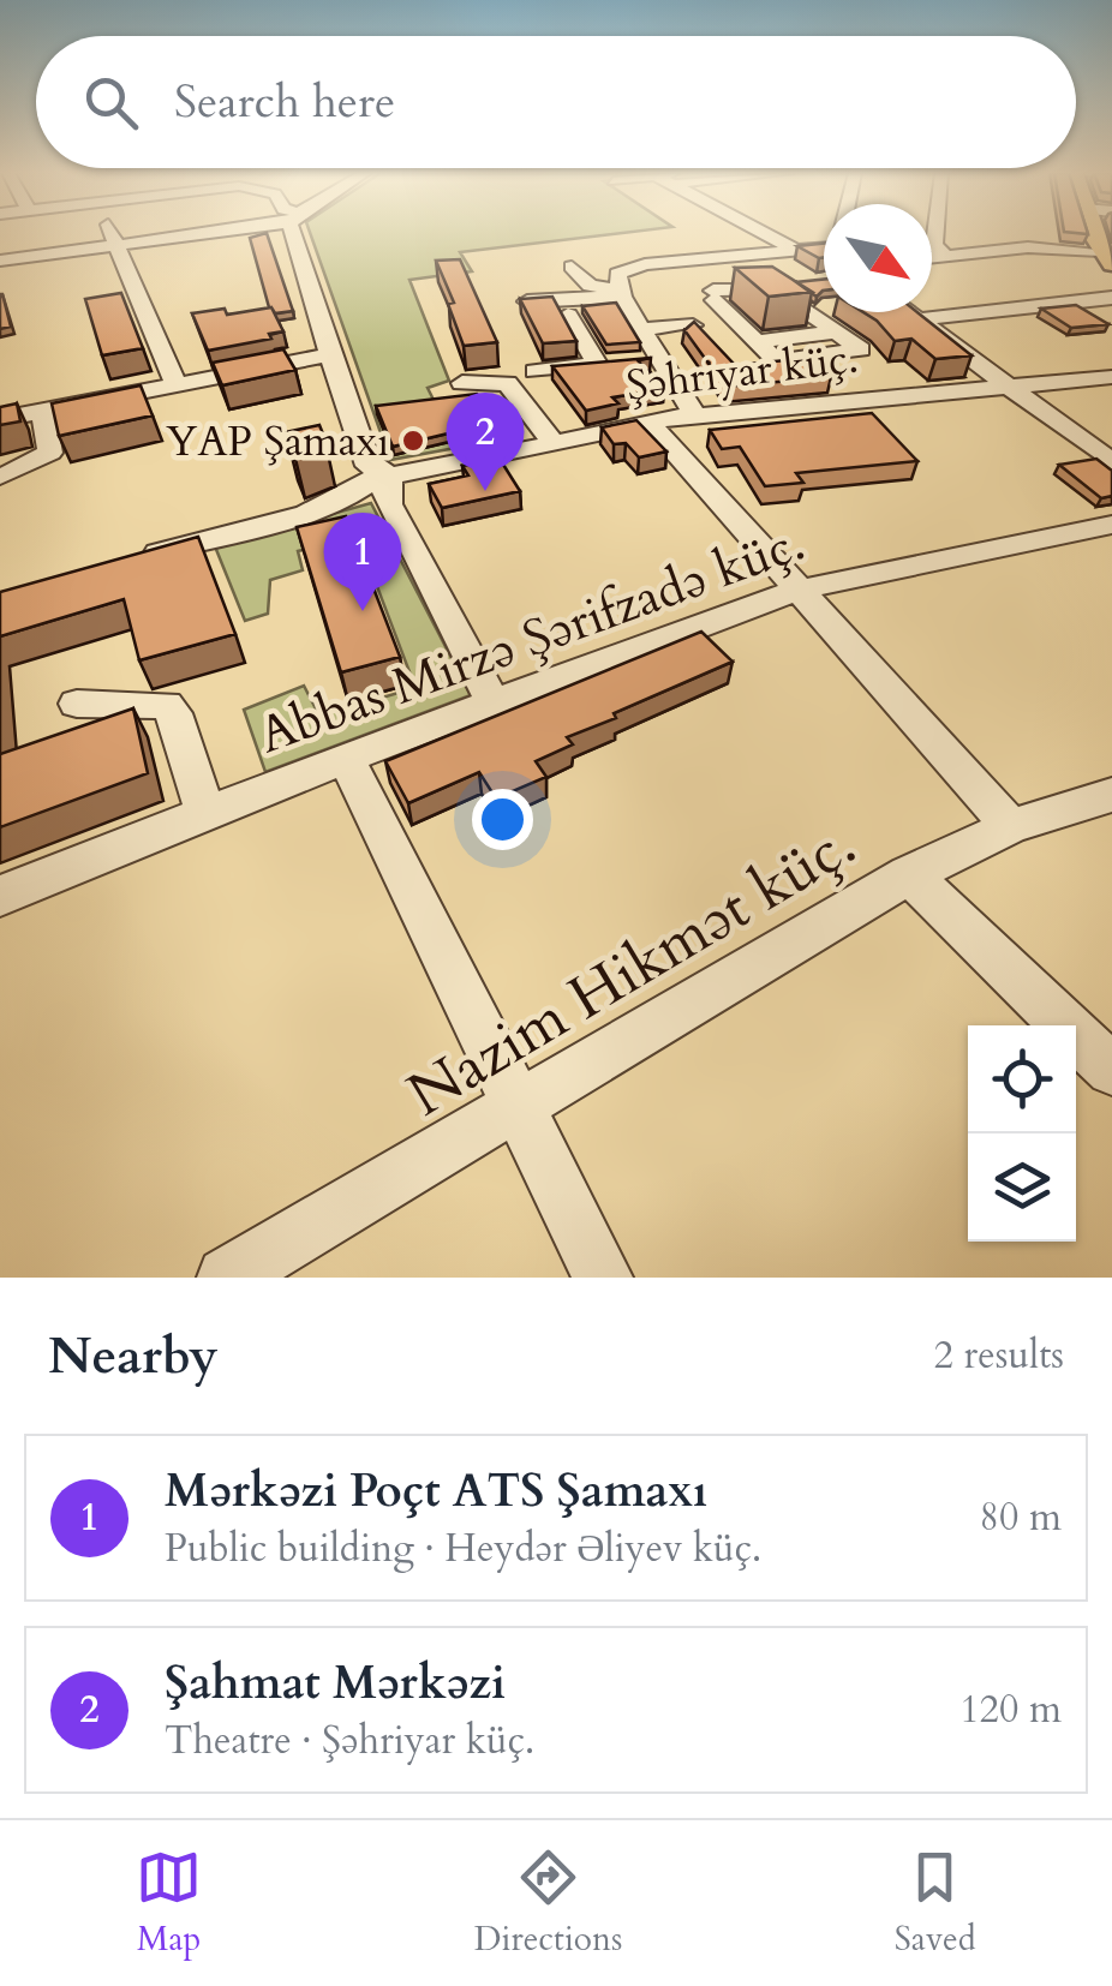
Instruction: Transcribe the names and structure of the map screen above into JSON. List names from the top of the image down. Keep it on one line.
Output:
{"streets":{"street":["Şəhriyar küç.","Abbas Mirzə Şərifzadə küç.","Nazim Hikmət küç."]},"places":["YAP Şamaxı"],"north":"bottom right","page":{"search":"Search here","pins":["2","1"],"heading":["Nearby","2 results"],"list":[{"mark":"1","name":"Mərkəzi Poçt ATS Şamaxı","note":"Public building · Heydər Əliyev küç.","value":"80 m"},{"mark":"2","name":"Şahmat Mərkəzi","note":"Theatre · Şəhriyar küç.","value":"120 m"}],"nav":["Map","Directions","Saved"]}}
